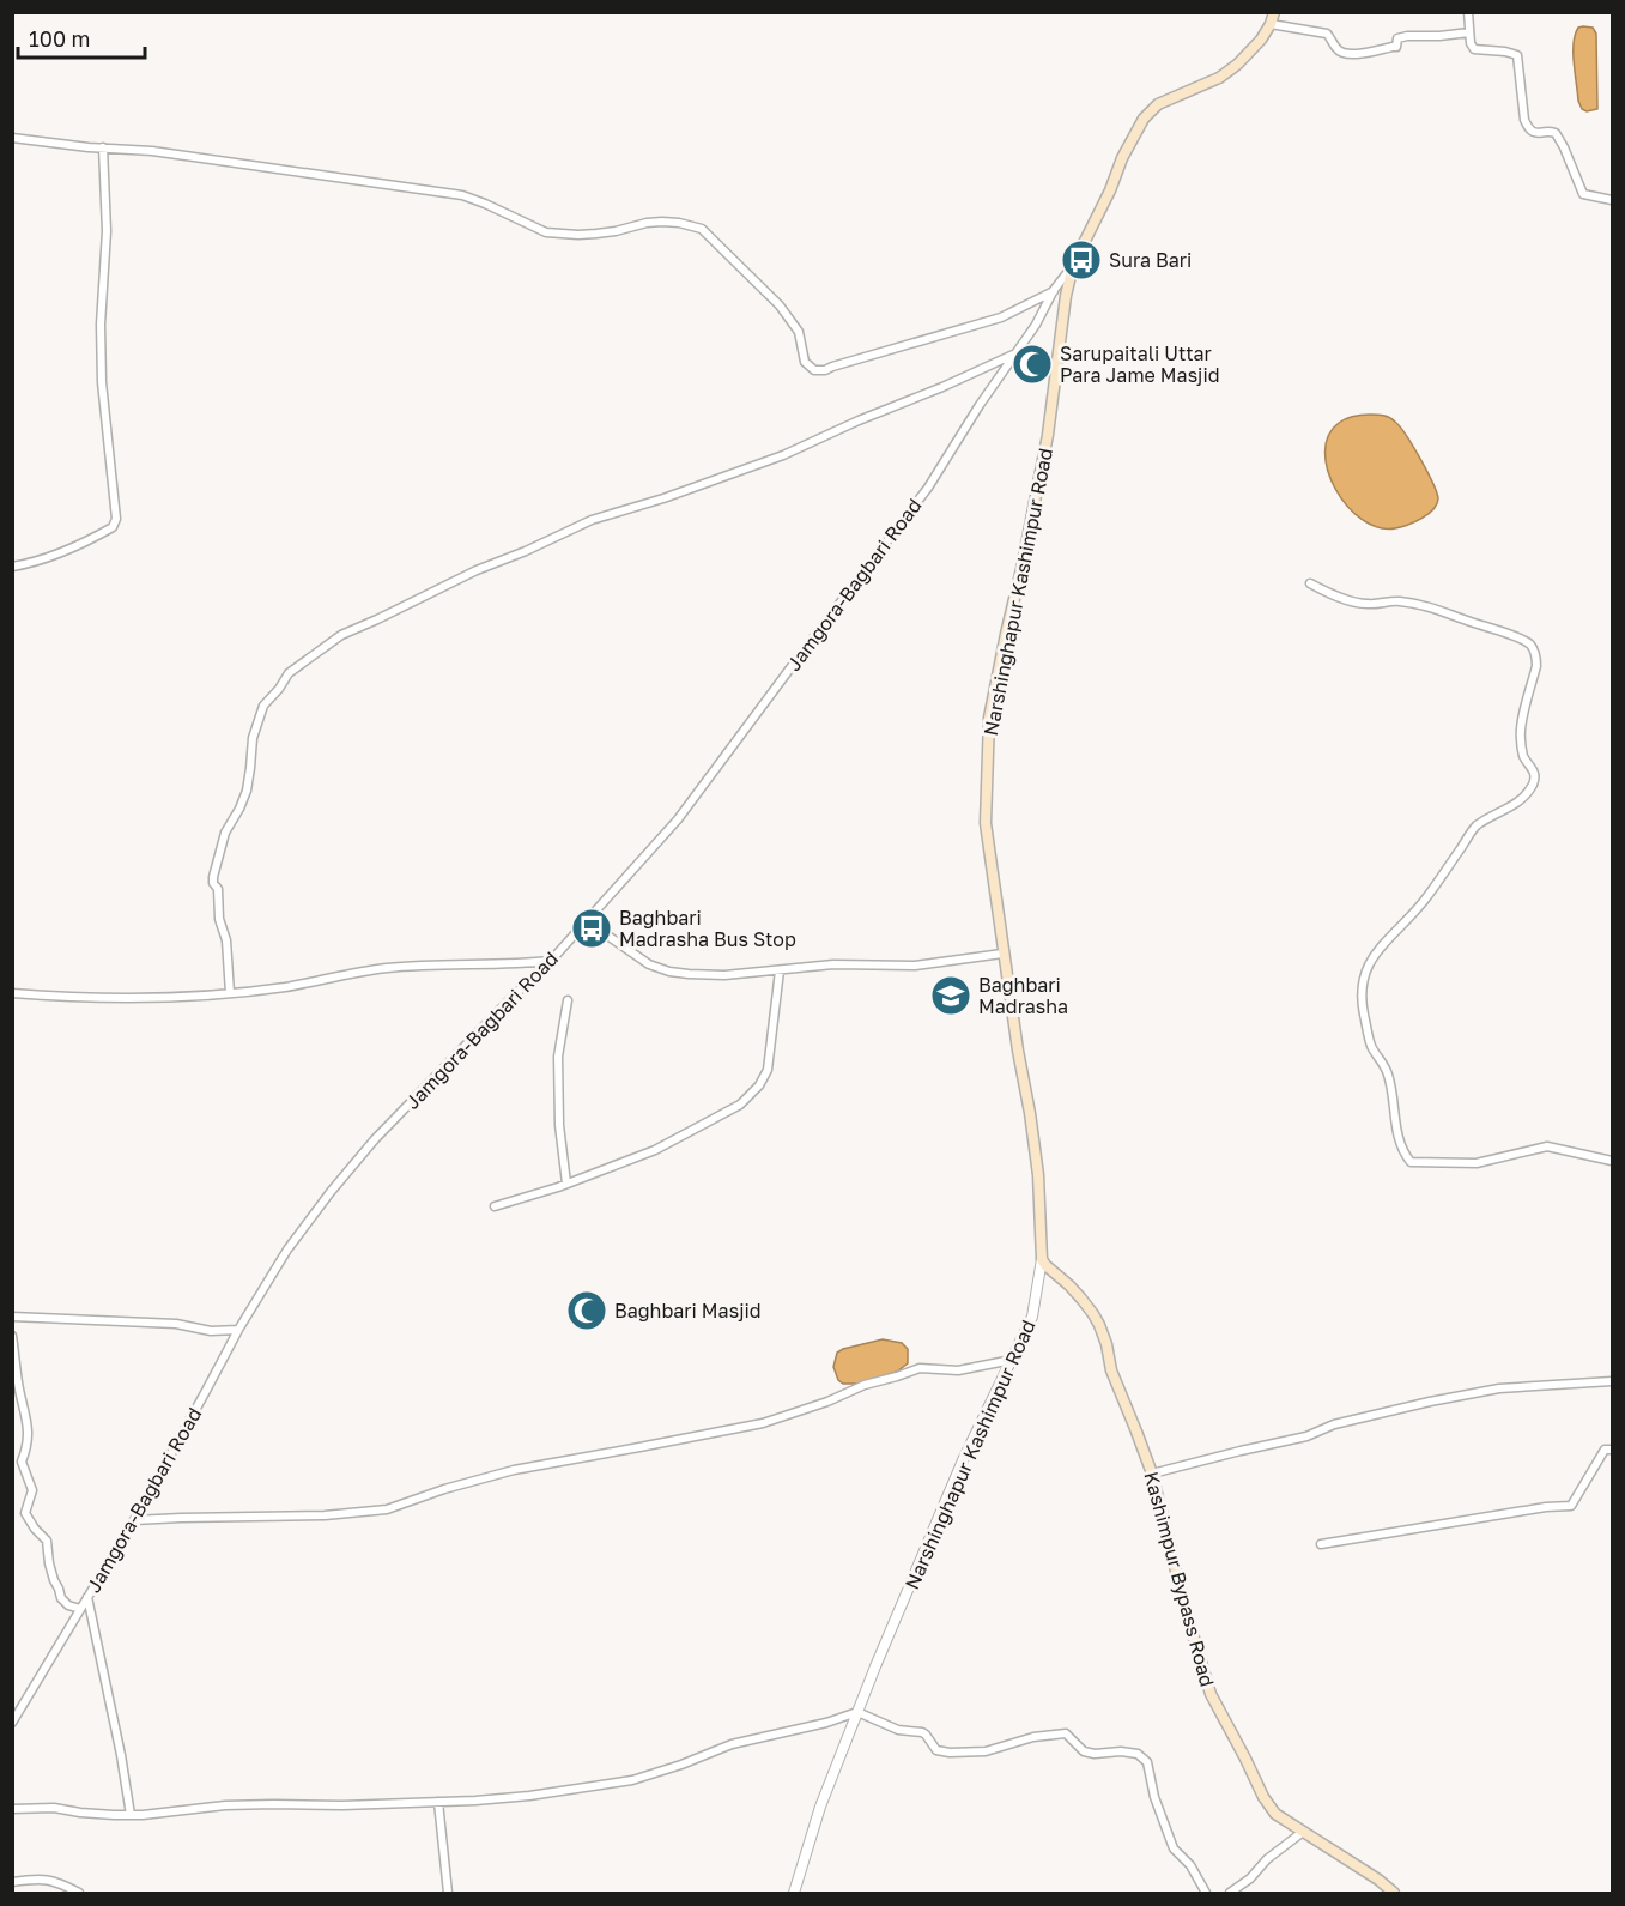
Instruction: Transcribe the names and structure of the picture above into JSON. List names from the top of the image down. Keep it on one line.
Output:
{"streets":{"main road":["Narshinghapur Kashimpur Road","Kashimpur Bypass Road"],"street":["Jamgora-Bagbari Road"]},"crossings":[["Jamgora-Bagbari Road","Narshinghapur Kashimpur Road"],["Narshinghapur Kashimpur Road","Kashimpur Bypass Road"]],"places":{"bus stop":["Sura Bari","Baghbari Madrasha Bus Stop"],"mosque":["Sarupaitali Uttar Para Jame Masjid","Baghbari Masjid"],"school or university":["Baghbari Madrasha"]},"scale_bar":"100 m"}
